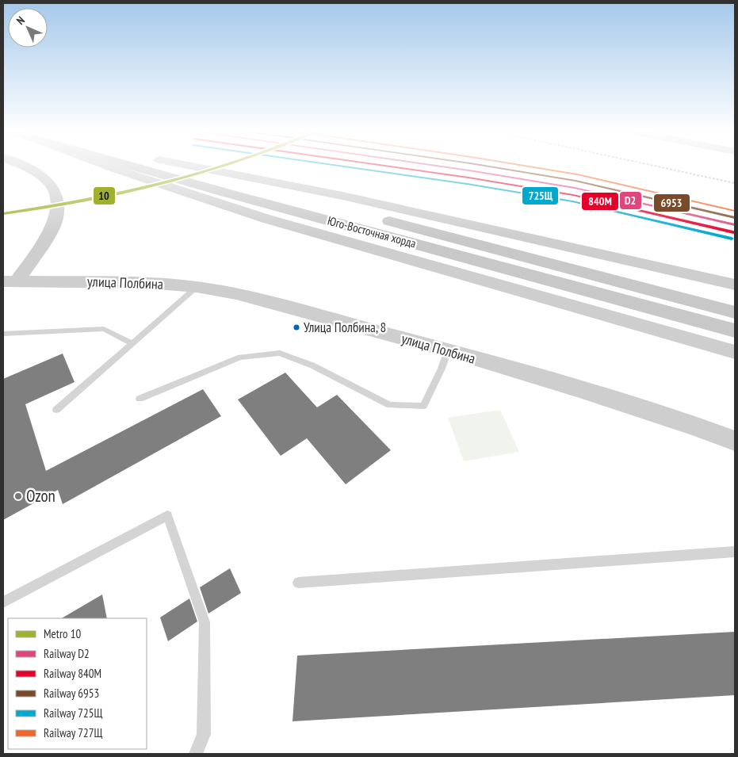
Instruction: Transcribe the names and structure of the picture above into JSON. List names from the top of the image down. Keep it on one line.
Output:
{"streets":{"main road":["Юго-Восточная хорда","улица Полбина"]},"places":["Улица Полбина, 8","Ozon"],"lines":["metro line 10","rail line D2","rail line 840М","rail line 6953","rail line 725Щ","rail line 727Щ"],"legend":["Metro 10","Railway D2","Railway 840М","Railway 6953","Railway 725Щ","Railway 727Щ"],"north":"top left"}
